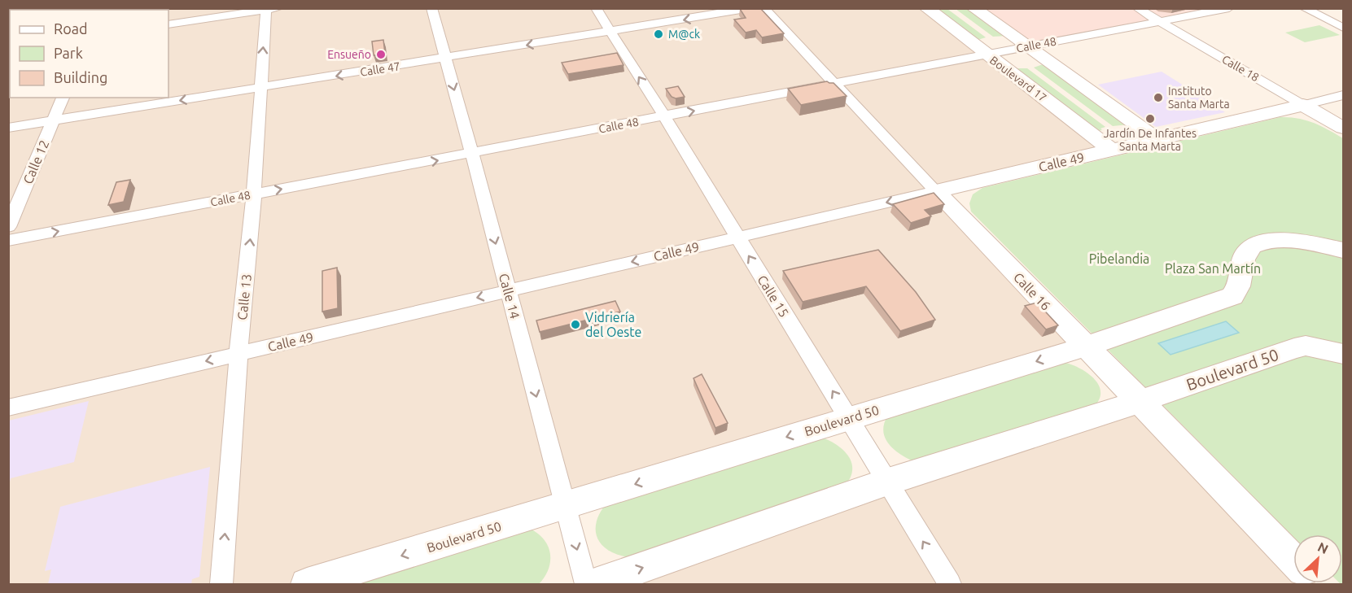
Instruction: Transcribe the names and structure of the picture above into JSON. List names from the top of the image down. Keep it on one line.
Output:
{"streets":{"main road":["Calle 18","Boulevard 17","Calle 49","Calle 16","Boulevard 50"],"street":["Calle 48","Calle 47","Calle 12","Calle 14","Calle 15","Calle 13"]},"crossings":[["Calle 48","Calle 18"],["Calle 48","Boulevard 17"],["Calle 48","Calle 16"],["Calle 48","Calle 14"],["Calle 48","Calle 15"],["Calle 48","Calle 13"],["Calle 18","Calle 49"],["Calle 47","Calle 12"],["Calle 47","Calle 14"],["Calle 47","Calle 15"],["Calle 47","Calle 13"],["Boulevard 17","Calle 49"],["Calle 49","Calle 16"],["Calle 49","Calle 14"],["Calle 49","Calle 15"],["Calle 49","Calle 13"],["Calle 16","Boulevard 50"],["Calle 14","Boulevard 50"],["Calle 15","Boulevard 50"]],"one_way":["Calle 48","Calle 47","Calle 49","Calle 14","Calle 15","Calle 13"],"parks":["Pibelandia","Plaza San Martín"],"places":["M@ck","Ensueño","Instituto Santa Marta","Jardín De Infantes Santa Marta","Vidriería del Oeste"],"legend":["Road","Park","Building"],"north":"top right"}
